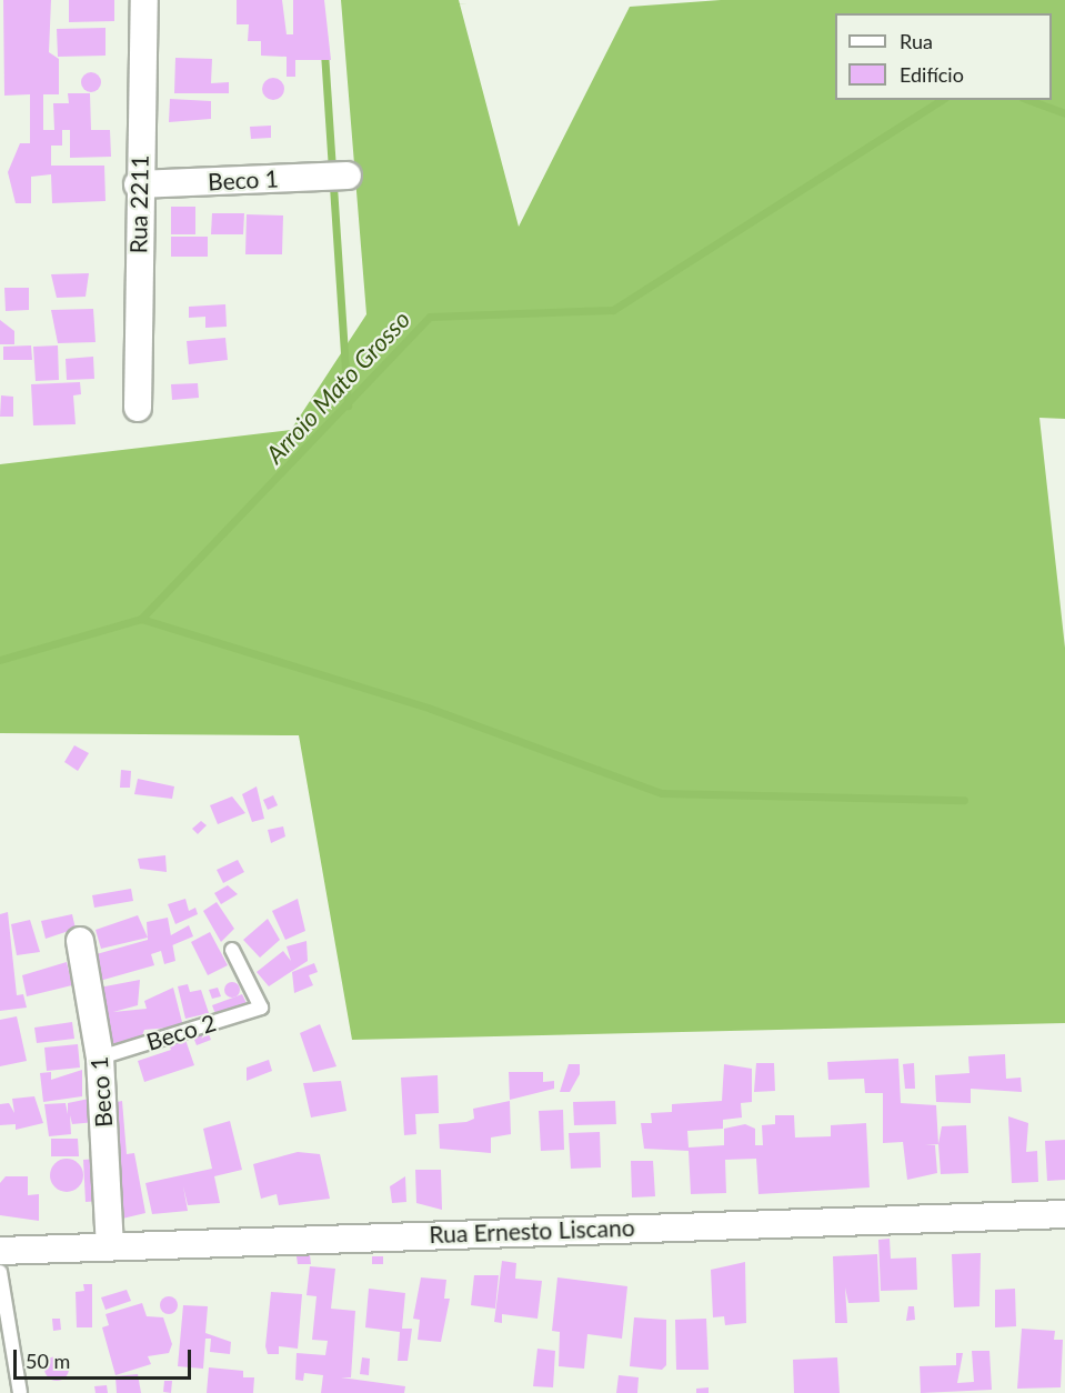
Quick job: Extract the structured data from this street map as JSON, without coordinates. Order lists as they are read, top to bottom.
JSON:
{
  "streets": {
    "street": ["Beco 1", "Rua 2211", "Rua Ernesto Liscano"],
    "lane": ["Beco 2"]
  },
  "crossings": [
    ["Beco 1", "Rua 2211"],
    ["Beco 1", "Beco 2"],
    ["Beco 1", "Rua Ernesto Liscano"]
  ],
  "water": ["Arroio Mato Grosso"],
  "legend": ["Rua", "Edifício"],
  "scale_bar": "50 m"
}
